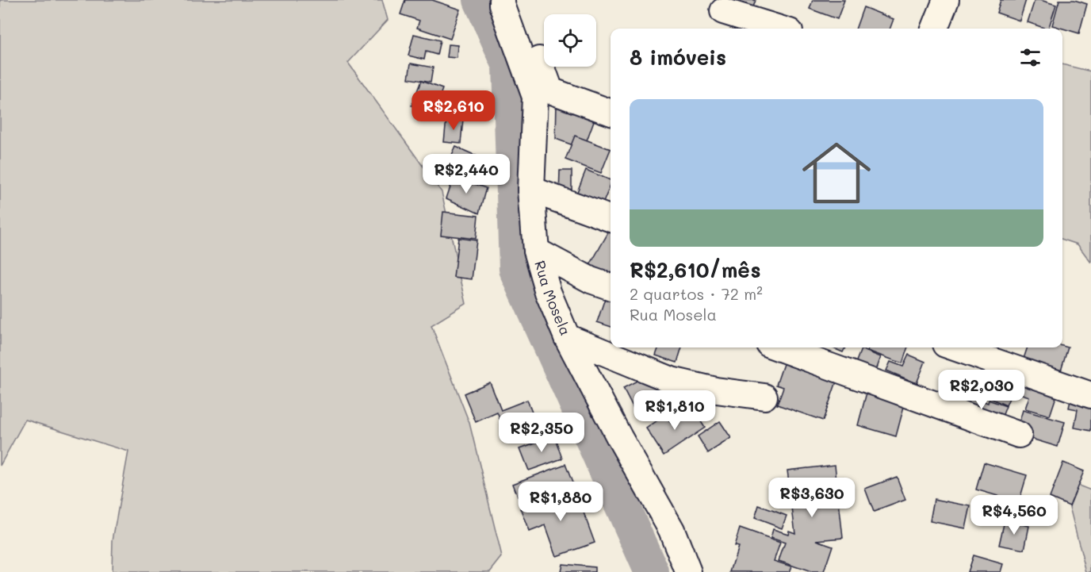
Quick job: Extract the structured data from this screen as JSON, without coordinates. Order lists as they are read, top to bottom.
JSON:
{
  "streets": {
    "street": ["Rua Mosela"]
  },
  "page": {
    "heading": "8 imóveis",
    "list": [
      {
        "name": "R$2,610/mês",
        "note": "2 quartos · 72 m² · Rua Mosela"
      }
    ],
    "price": [
      "R$2,610",
      "R$2,440",
      "R$2,030",
      "R$1,810",
      "R$2,350",
      "R$3,630",
      "R$1,880",
      "R$4,560"
    ]
  }
}
